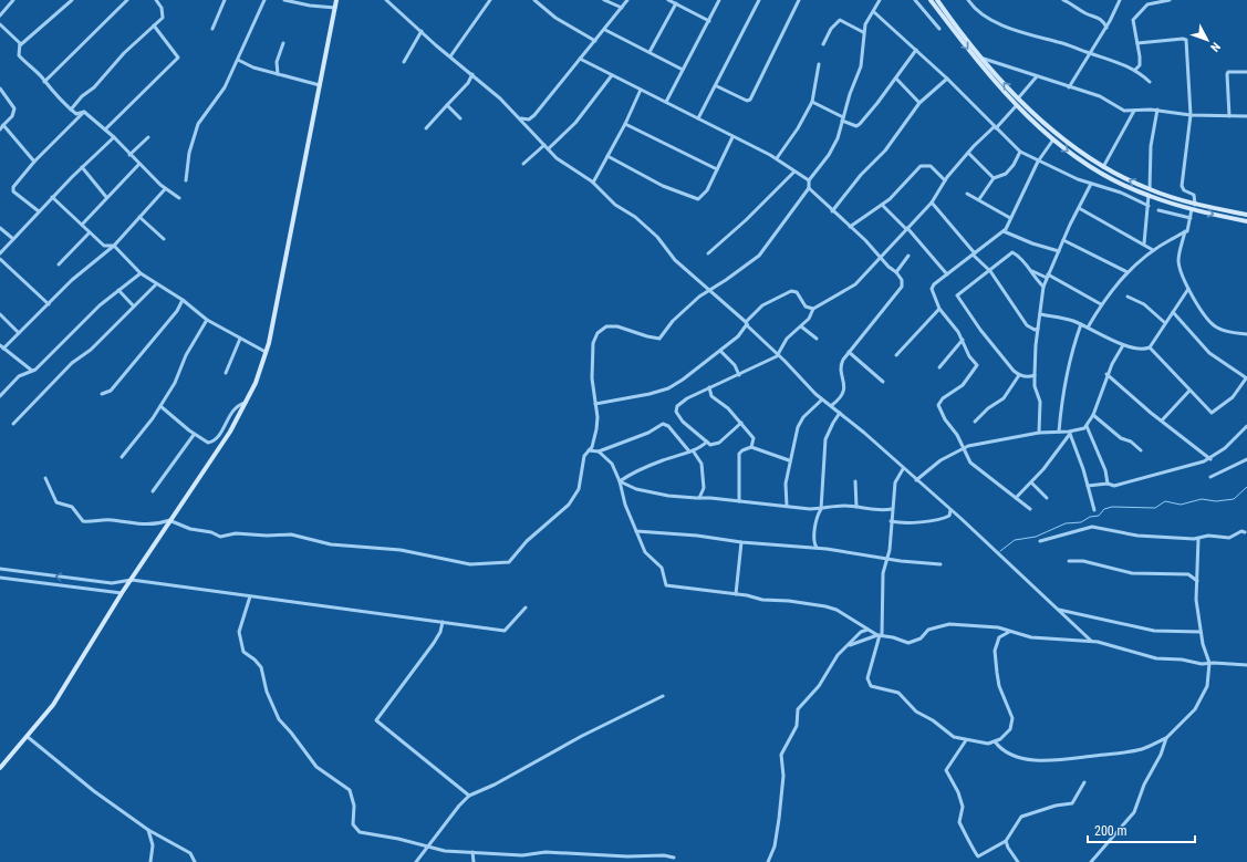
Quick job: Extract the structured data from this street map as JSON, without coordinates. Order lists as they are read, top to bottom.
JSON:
{
  "scale_bar": "200 m",
  "north": "bottom right"
}
